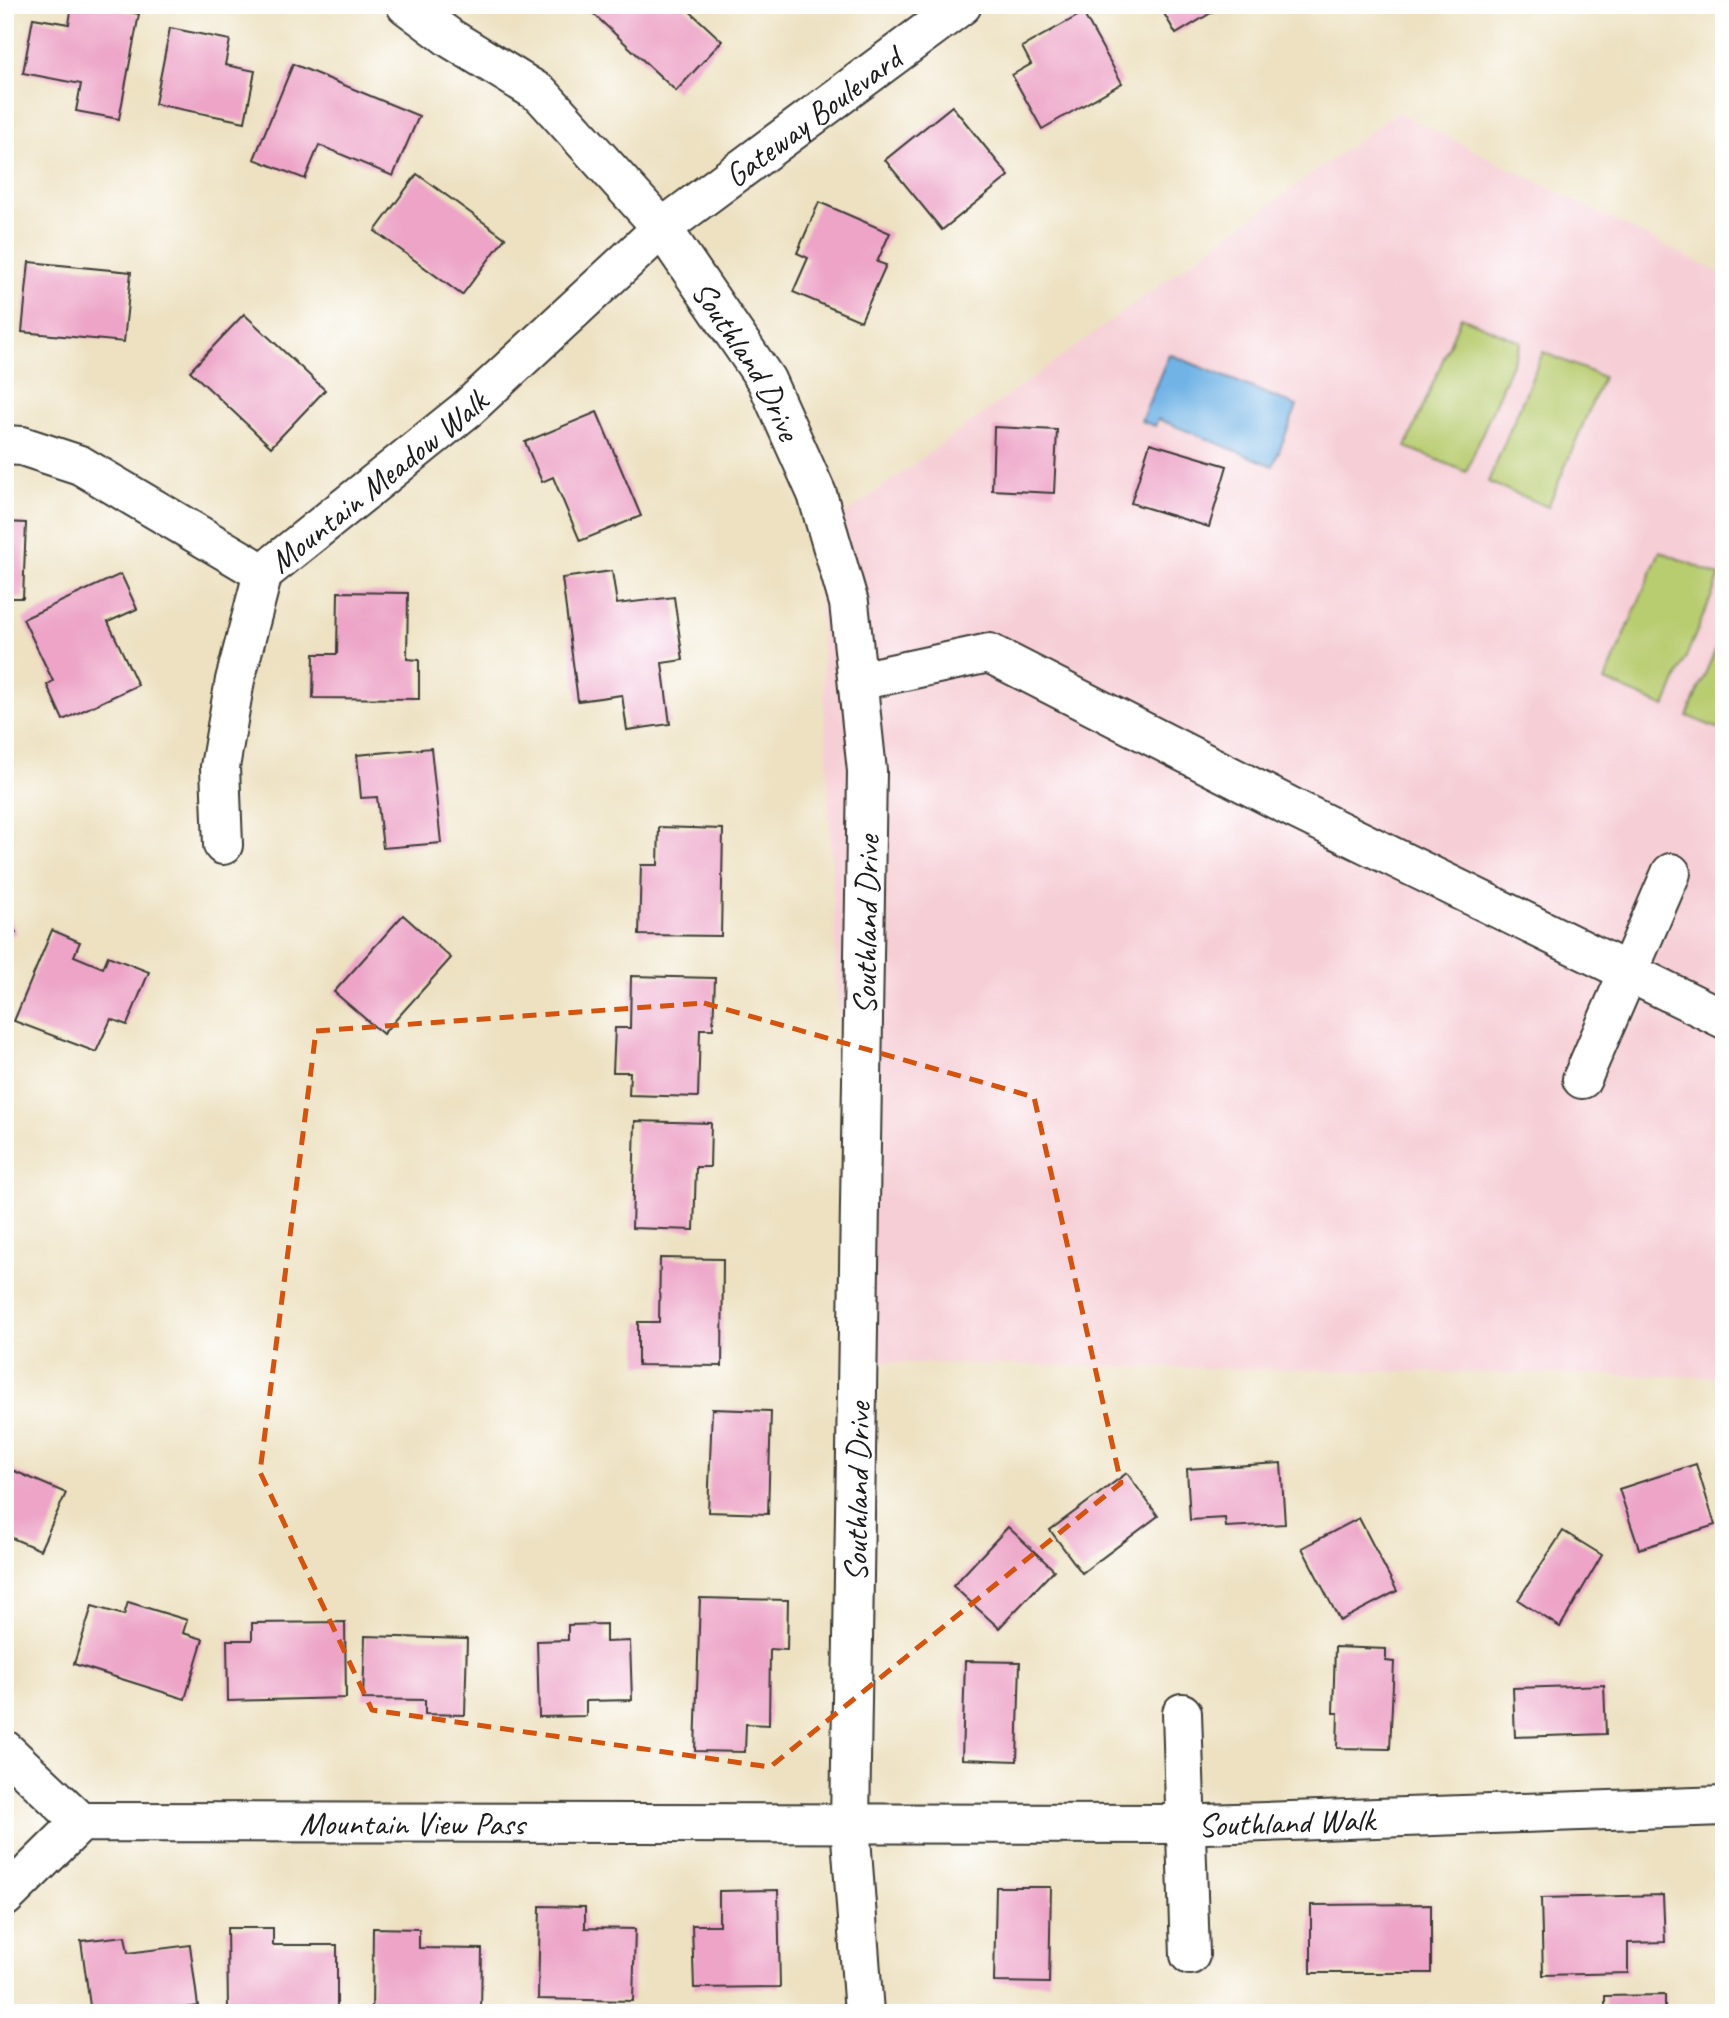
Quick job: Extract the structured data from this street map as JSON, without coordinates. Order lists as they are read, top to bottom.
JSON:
{
  "streets": {
    "street": [
      "Gateway Boulevard",
      "Southland Drive",
      "Mountain Meadow Walk",
      "Southland Walk",
      "Mountain View Pass"
    ]
  },
  "crossings": [
    ["Gateway Boulevard", "Southland Drive"],
    ["Gateway Boulevard", "Mountain Meadow Walk"],
    ["Southland Drive", "Mountain Meadow Walk"],
    ["Southland Drive", "Southland Walk"],
    ["Southland Drive", "Mountain View Pass"],
    ["Southland Walk", "Mountain View Pass"]
  ]
}
